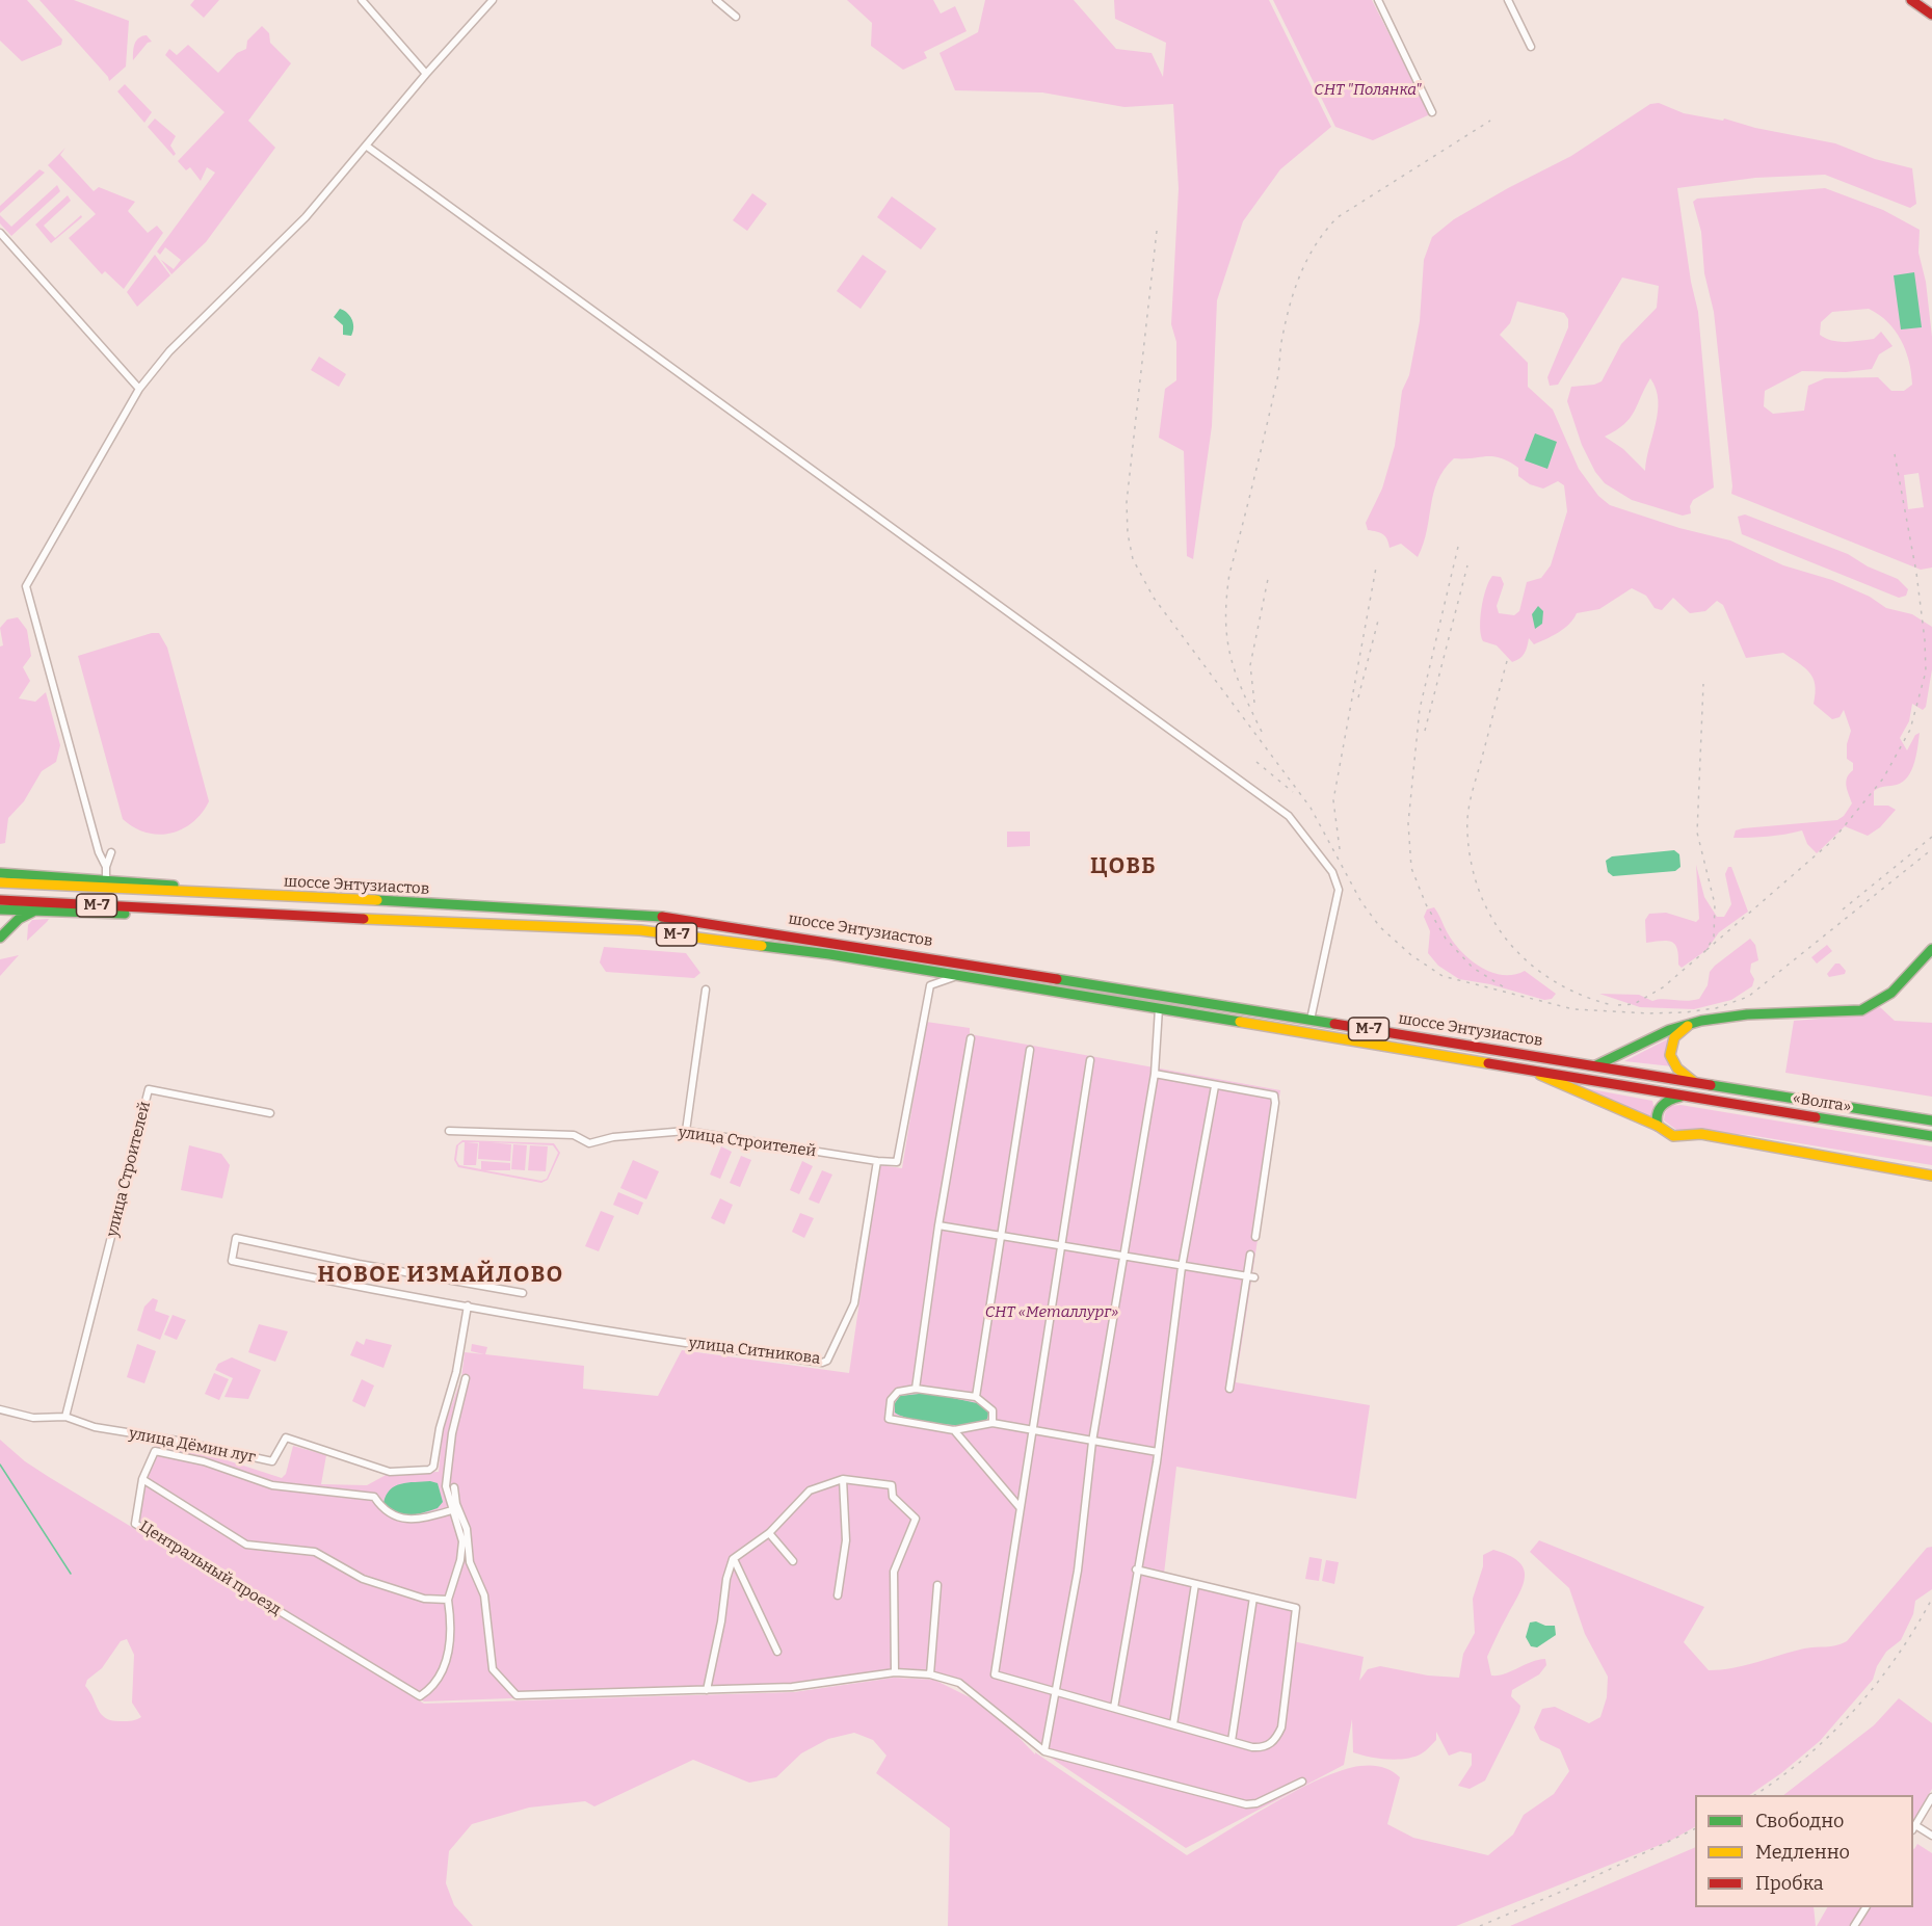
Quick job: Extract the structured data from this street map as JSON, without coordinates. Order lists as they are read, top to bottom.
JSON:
{
  "streets": {
    "main road": ["шоссе Энтузиастов", "М-7", "«Волга»"],
    "street": [
      "улица Строителей",
      "улица Ситникова",
      "улица Дёмин луг",
      "Центральный проезд"
    ]
  },
  "crossings": [
    ["шоссе Энтузиастов", "«Волга»"],
    ["шоссе Энтузиастов", "улица Строителей"],
    ["улица Строителей", "улица Ситникова"],
    ["улица Строителей", "улица Дёмин луг"],
    ["улица Ситникова", "улица Дёмин луг"]
  ],
  "districts": ["ЦОВБ", "НОВОЕ ИЗМАЙЛОВО"],
  "parks": ["СНТ \"Полянка\"", "СНТ «Металлург»"],
  "legend": ["Свободно", "Медленно", "Пробка"]
}
